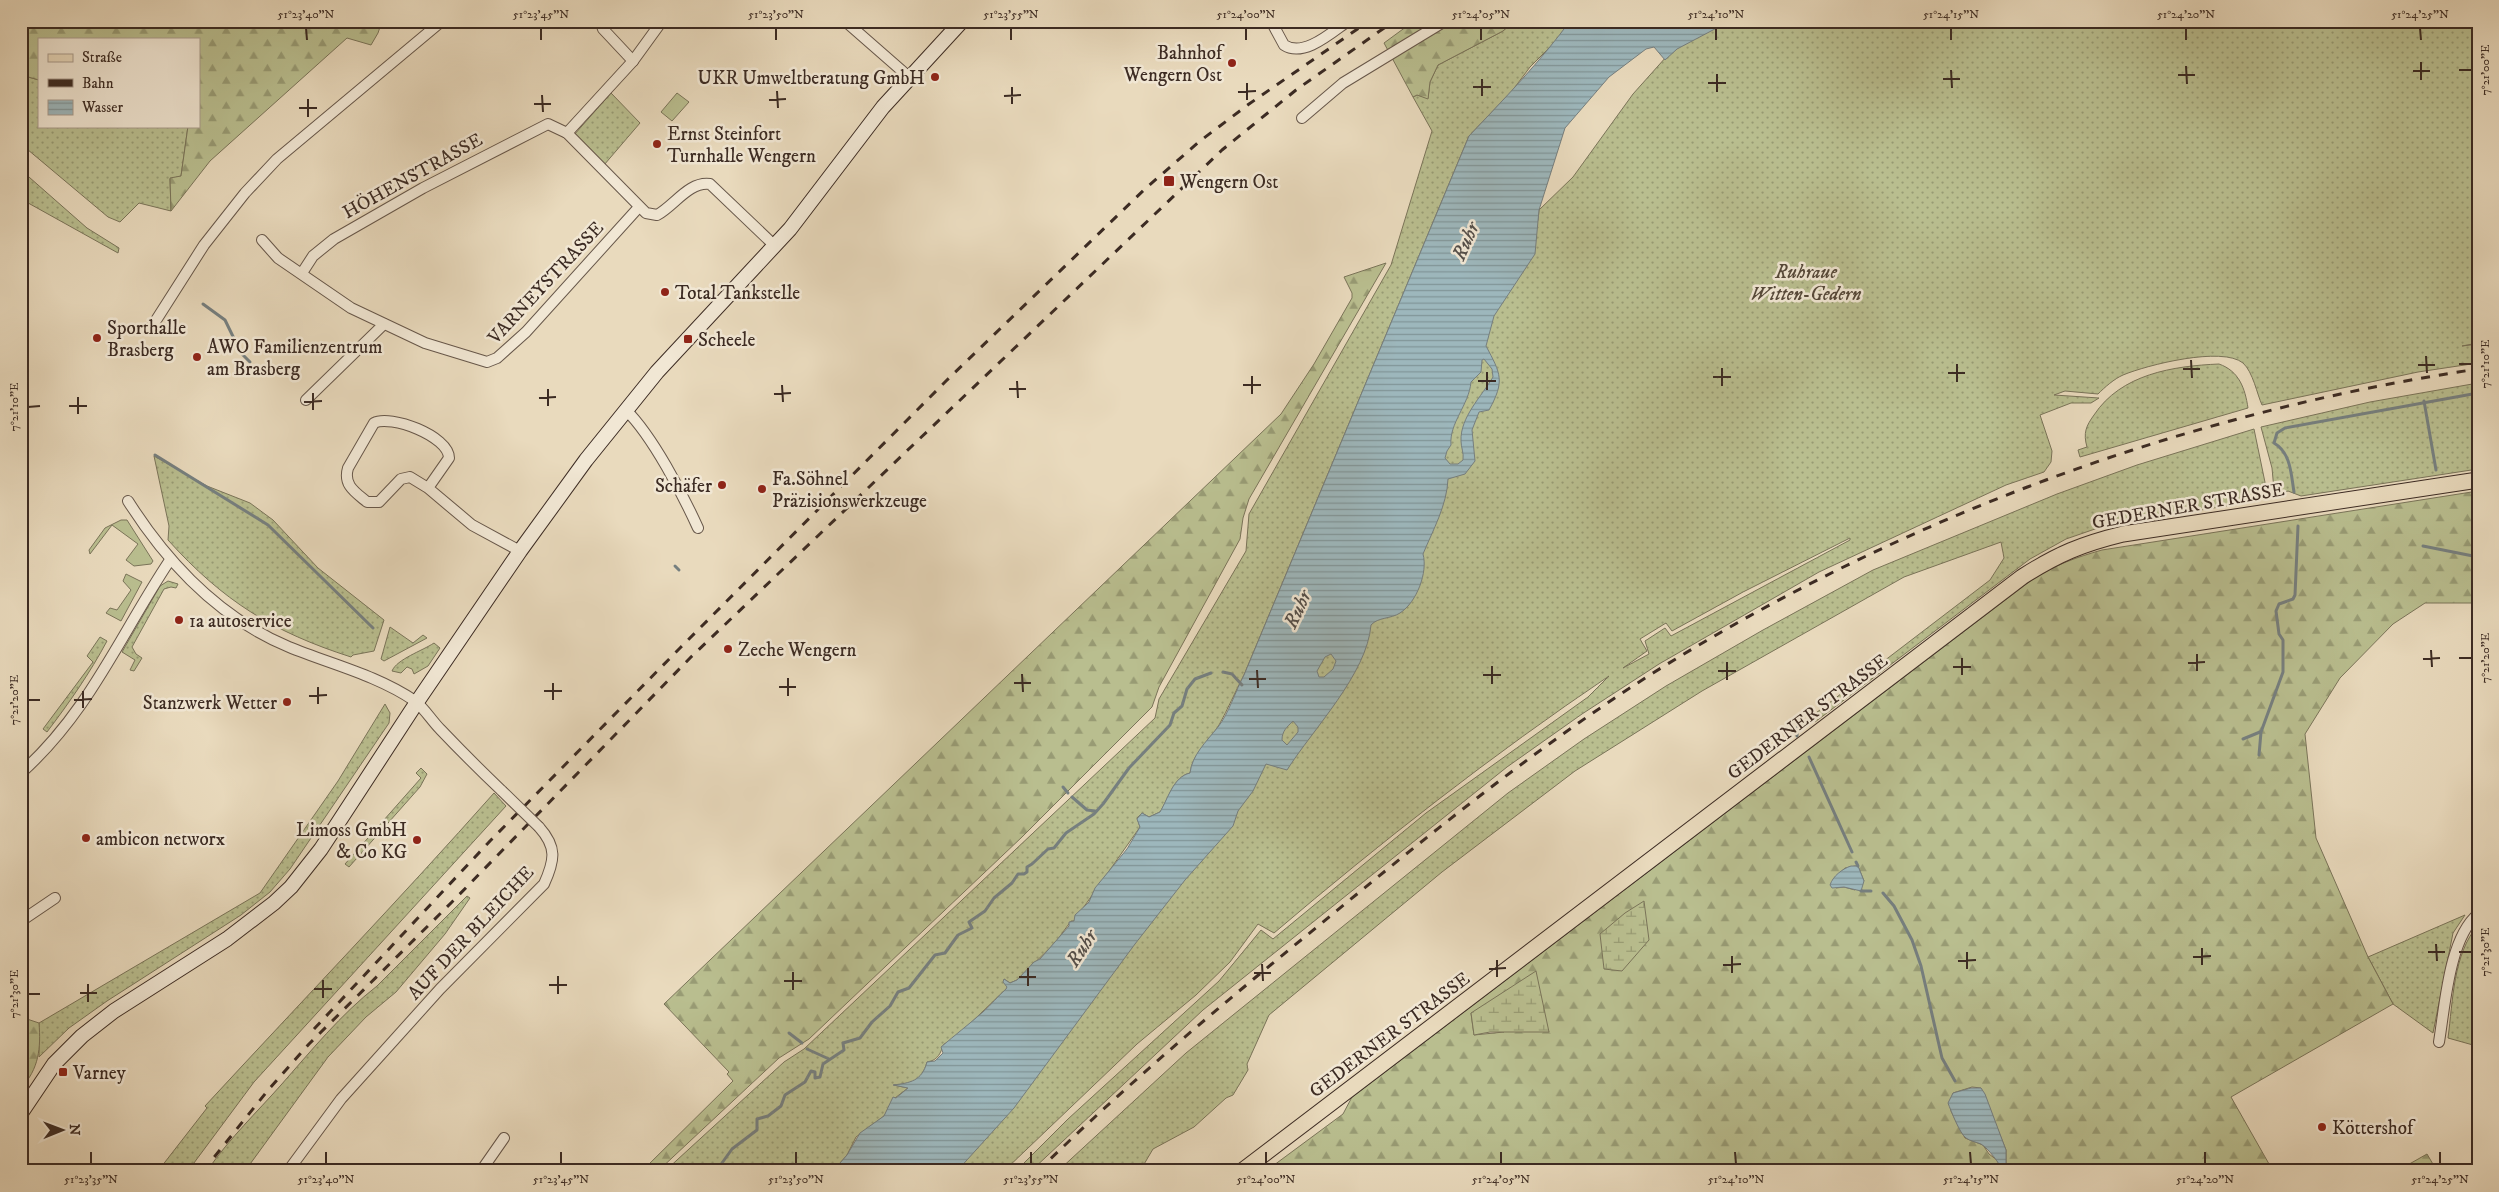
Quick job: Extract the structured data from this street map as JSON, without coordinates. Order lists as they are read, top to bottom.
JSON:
{
  "streets": {
    "main road": ["GEDERNER STRASSE"],
    "street": ["HÖHENSTRASSE", "VARNEYSTRASSE", "AUF DER BLEICHE"]
  },
  "crossings": [
    ["HÖHENSTRASSE", "VARNEYSTRASSE"]
  ],
  "water": ["Ruhr"],
  "parks": ["Ruhraue Witten-Gedern"],
  "places": {
    "other": [
      "Bahnhof Wengern Ost",
      "UKR Umweltberatung GmbH",
      "Ernst Steinfort Turnhalle Wengern",
      "Total Tankstelle",
      "Sporthalle Brasberg",
      "AWO Familienzentrum am Brasberg",
      "Schäfer",
      "Fa.Söhnel Präzisionswerkzeuge",
      "1a autoservice",
      "Zeche Wengern",
      "Stanzwerk Wetter",
      "ambicon networx",
      "Limoss GmbH & Co KG",
      "Köttershof"
    ],
    "transit": ["Wengern Ost", "Scheele", "Varney"]
  },
  "legend": ["Straße", "Bahn", "Wasser"],
  "north": "right",
  "coordinates": [
    "51°23'40\"N",
    "51°23'45\"N",
    "51°23'50\"N",
    "51°23'55\"N",
    "51°24'00\"N",
    "51°24'05\"N",
    "51°24'10\"N",
    "51°24'15\"N",
    "51°24'20\"N",
    "51°24'25\"N",
    "7°21'00\"E",
    "7°21'10\"E",
    "7°21'20\"E",
    "7°21'30\"E",
    "51°23'35\"N"
  ]
}
